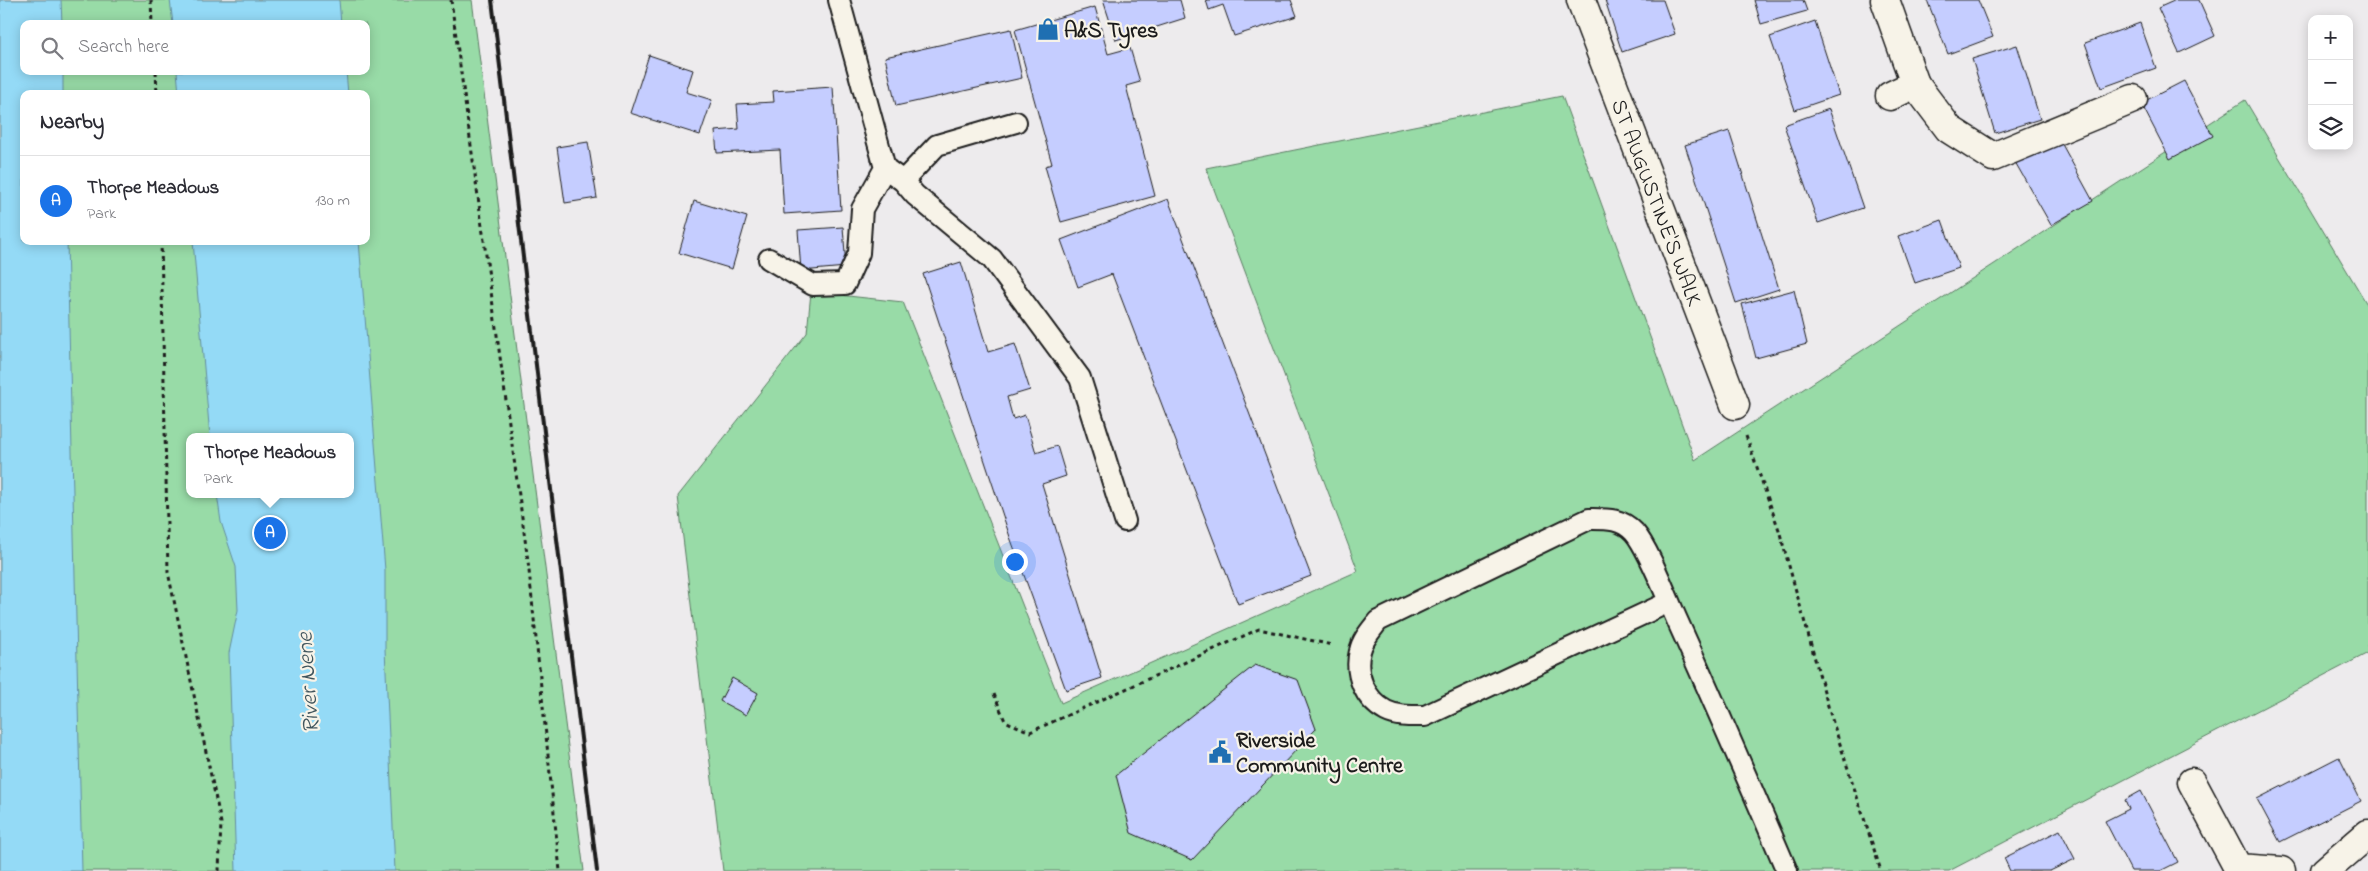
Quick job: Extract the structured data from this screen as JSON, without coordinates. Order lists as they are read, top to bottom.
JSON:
{
  "streets": {
    "street": ["ST AUGUSTINE'S WALK"]
  },
  "water": ["River Nene"],
  "places": {
    "shop": ["A&S Tyres"],
    "public building": ["Riverside Community Centre"]
  },
  "page": {
    "map_buttons": ["+", "−"],
    "search": "Search here",
    "heading": "Nearby",
    "list": [
      {
        "mark": "A",
        "name": "Thorpe Meadows",
        "note": "Park",
        "value": "130 m"
      }
    ],
    "popup": ["Thorpe Meadows", "Park"],
    "pins": "A"
  }
}
